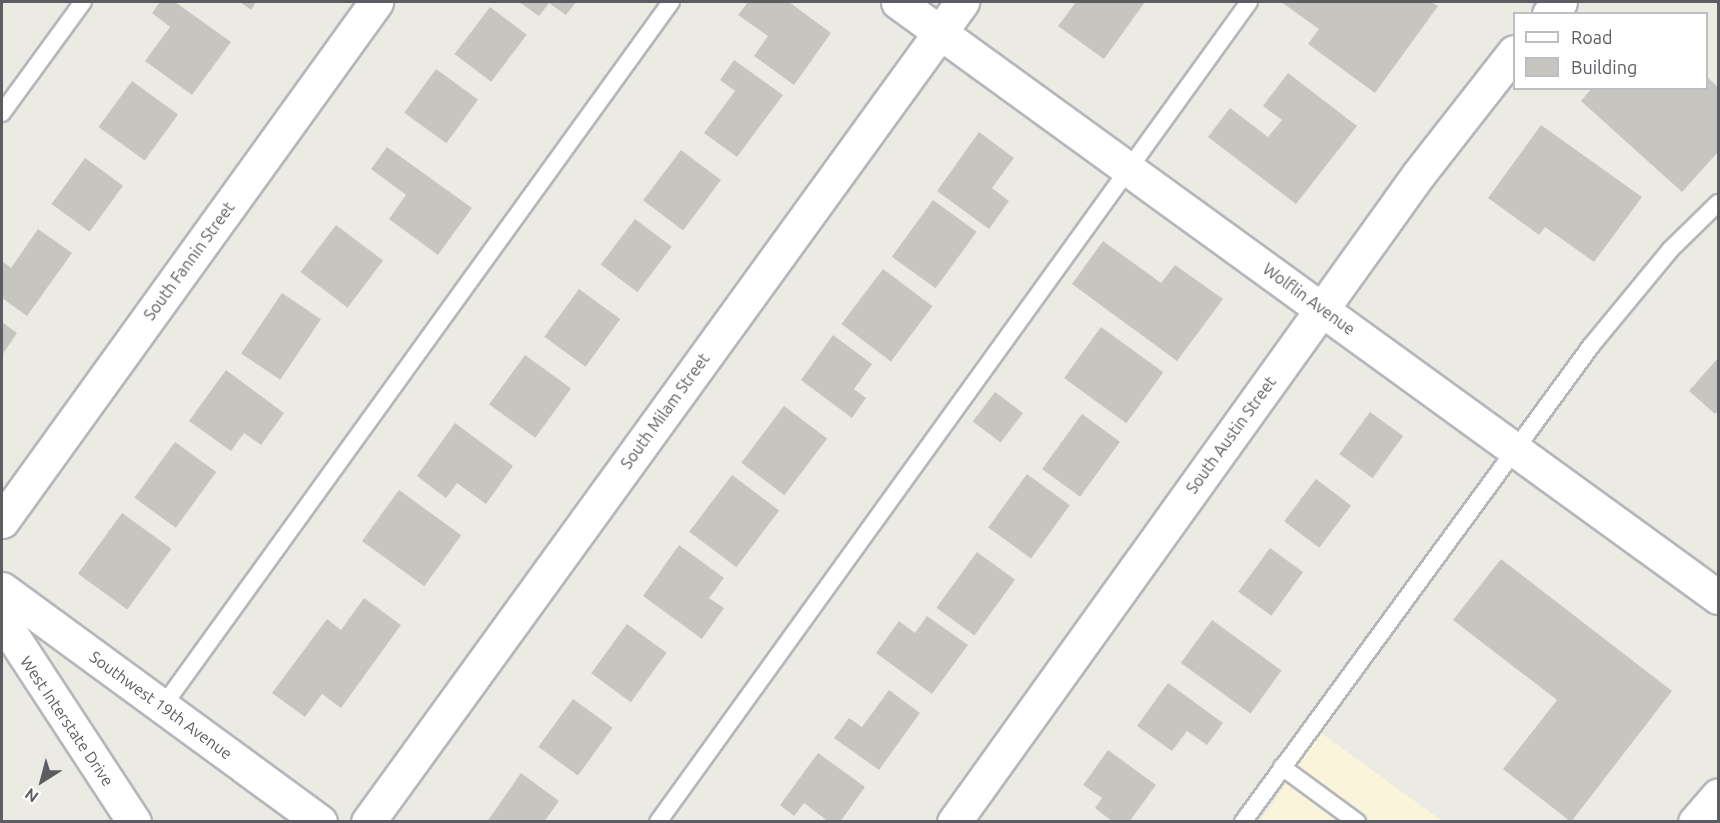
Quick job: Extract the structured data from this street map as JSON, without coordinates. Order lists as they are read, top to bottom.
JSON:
{
  "streets": {
    "street": [
      "South Fannin Street",
      "Wolflin Avenue",
      "South Milam Street",
      "South Austin Street",
      "Southwest 19th Avenue",
      "West Interstate Drive"
    ]
  },
  "crossings": [
    ["Wolflin Avenue", "South Milam Street"],
    ["Wolflin Avenue", "South Austin Street"]
  ],
  "legend": ["Road", "Building"],
  "north": "bottom left"
}
